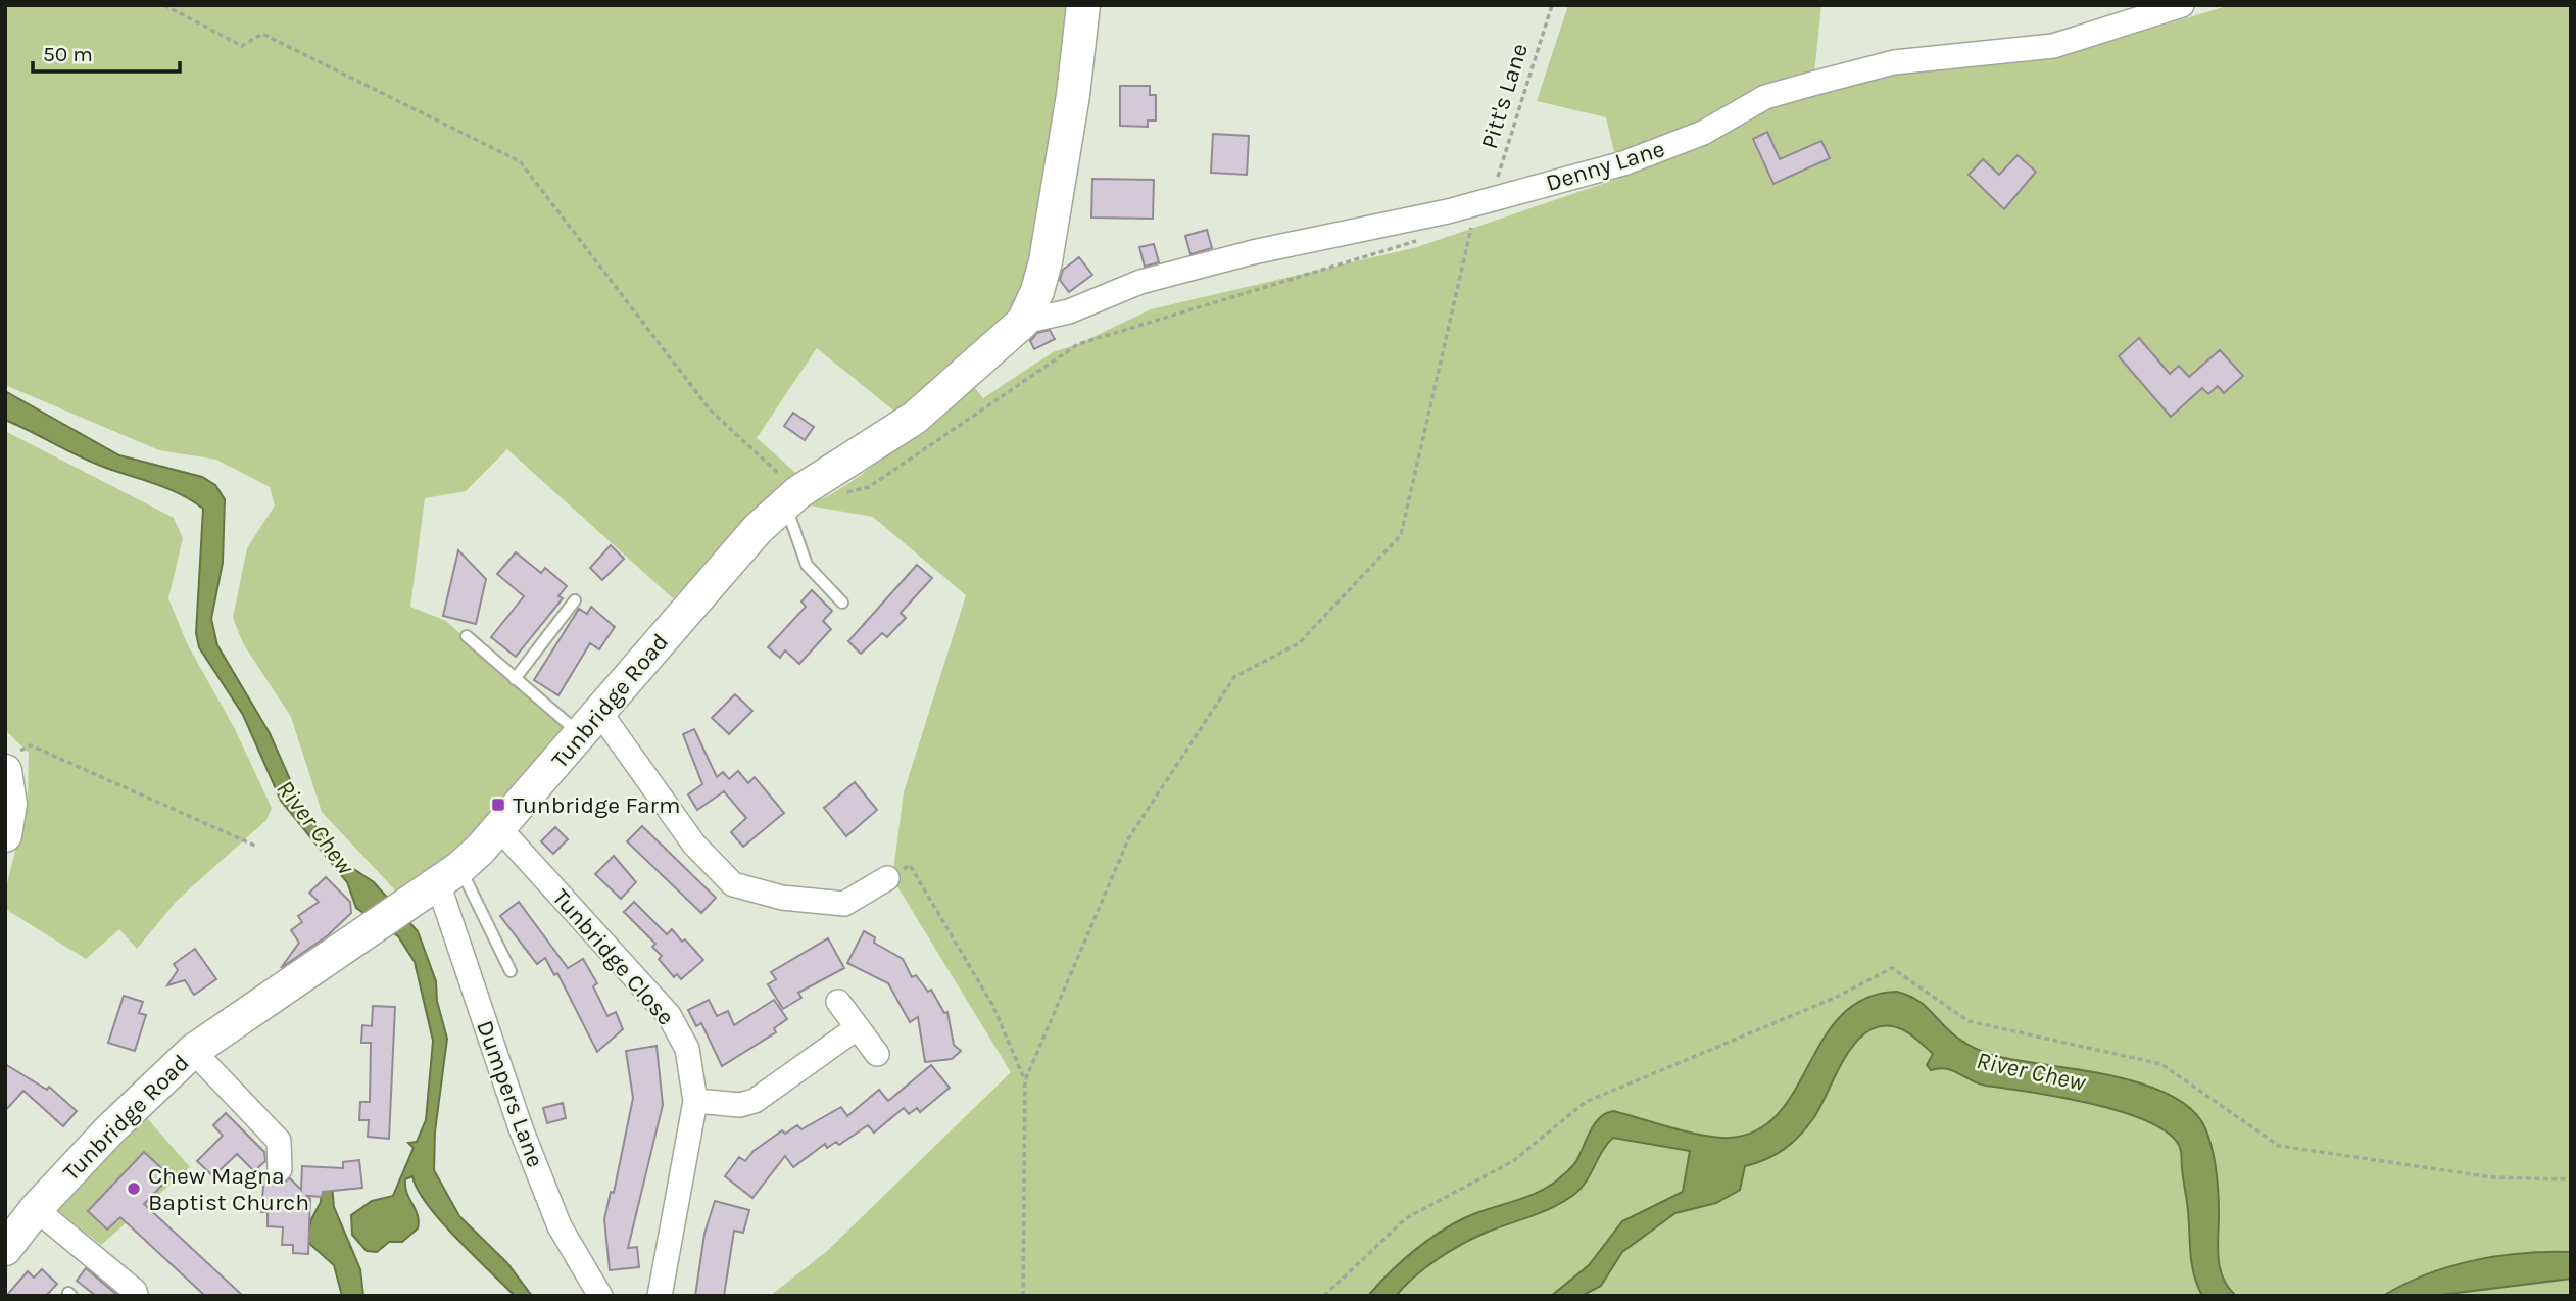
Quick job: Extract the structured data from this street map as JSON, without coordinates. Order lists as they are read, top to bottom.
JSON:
{
  "streets": {
    "street": [
      "Denny Lane",
      "Tunbridge Road",
      "Tunbridge Close",
      "Dumpers Lane"
    ],
    "path": ["Pitt's Lane"]
  },
  "crossings": [
    ["Pitt's Lane", "Denny Lane"],
    ["Denny Lane", "Tunbridge Road"],
    ["Tunbridge Road", "Tunbridge Close"],
    ["Tunbridge Road", "Dumpers Lane"]
  ],
  "water": ["River Chew"],
  "places": {
    "transit": ["Tunbridge Farm"],
    "other": ["Chew Magna Baptist Church"]
  },
  "scale_bar": "50 m"
}
